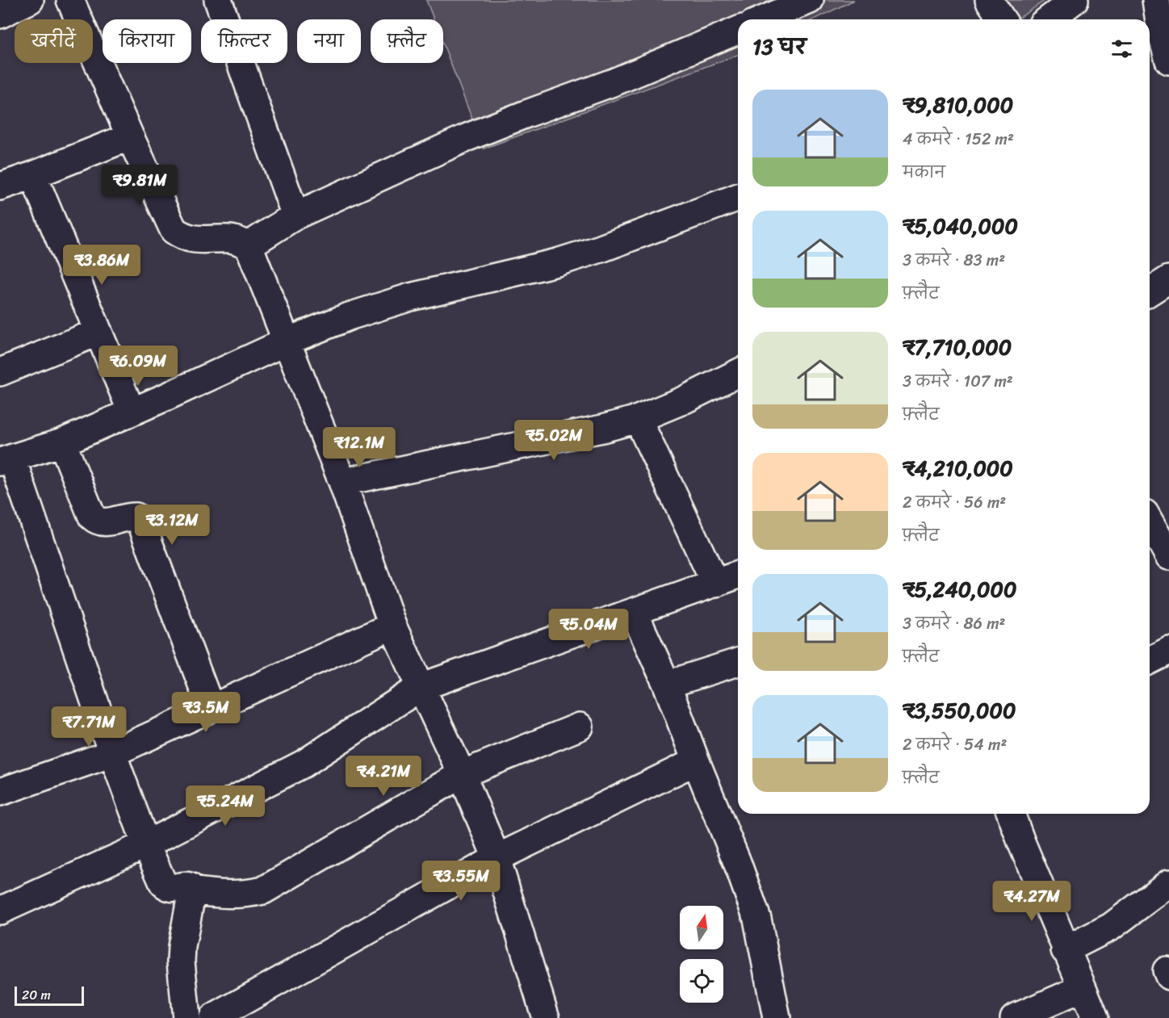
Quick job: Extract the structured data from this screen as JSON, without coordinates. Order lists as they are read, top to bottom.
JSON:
{
  "scale_bar": "20 m",
  "north": "top",
  "page": {
    "chip": [
      "खरीदें",
      "किराया",
      "फ़िल्टर",
      "नया",
      "फ़्लैट"
    ],
    "heading": "13 घर",
    "list": [
      {
        "name": "₹9,810,000",
        "note": "4 कमरे · 152 m² · मकान"
      },
      {
        "name": "₹5,040,000",
        "note": "3 कमरे · 83 m² · फ़्लैट"
      },
      {
        "name": "₹7,710,000",
        "note": "3 कमरे · 107 m² · फ़्लैट"
      },
      {
        "name": "₹4,210,000",
        "note": "2 कमरे · 56 m² · फ़्लैट"
      },
      {
        "name": "₹5,240,000",
        "note": "3 कमरे · 86 m² · फ़्लैट"
      },
      {
        "name": "₹3,550,000",
        "note": "2 कमरे · 54 m² · फ़्लैट"
      }
    ],
    "price": [
      "₹9.81M",
      "₹3.86M",
      "₹6.09M",
      "₹5.02M",
      "₹12.1M",
      "₹3.12M",
      "₹5.04M",
      "₹3.5M",
      "₹7.71M",
      "₹4.21M",
      "₹5.24M",
      "₹3.55M",
      "₹4.27M"
    ],
    "scale": "20 m"
  }
}
